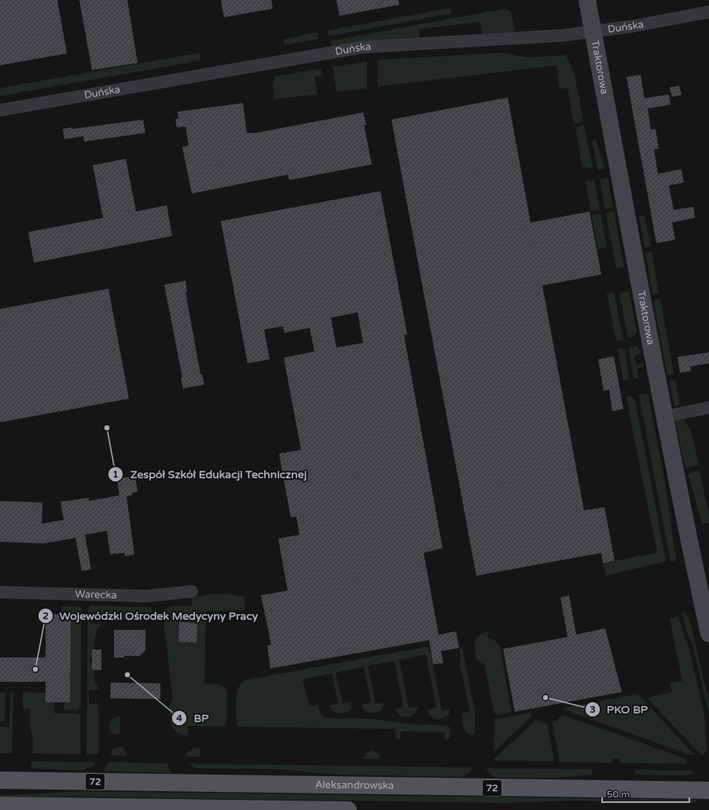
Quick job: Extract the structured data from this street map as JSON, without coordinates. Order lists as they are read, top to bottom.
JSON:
{
  "streets": {
    "main road": ["72", "Aleksandrowska"],
    "street": ["Duńska", "Traktorowa", "Warecka"]
  },
  "crossings": [
    ["Duńska", "Traktorowa"]
  ],
  "places": [
    "Zespół Szkół Edukacji Technicznej",
    "Wojewódzki Ośrodek Medycyny Pracy",
    "BP",
    "PKO BP"
  ],
  "scale_bar": "50 m"
}
